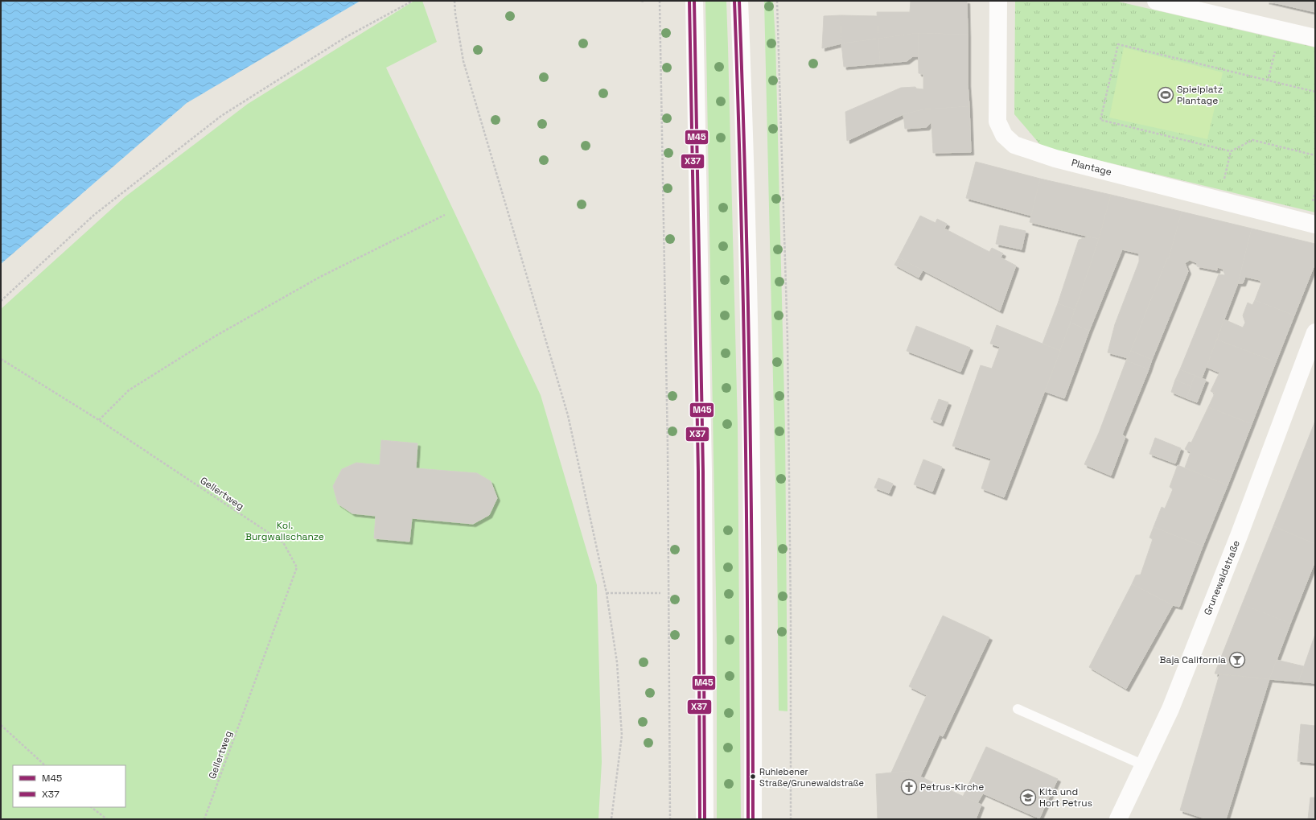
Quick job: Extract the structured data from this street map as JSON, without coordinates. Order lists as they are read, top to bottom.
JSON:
{
  "streets": {
    "main road": ["Plantage", "Grunewaldstraße"],
    "path": ["Gellertweg"]
  },
  "parks": ["Kol. Burgwallschanze"],
  "places": {
    "sports": ["Spielplatz Plantage"],
    "bar": ["Baja California"],
    "other": ["Ruhlebener Straße/Grunewaldstraße"],
    "church": ["Petrus-Kirche"],
    "school or university": ["Kita und Hort Petrus"]
  },
  "lines": ["transit line M45", "transit line X37"],
  "legend": ["M45", "X37"]
}
